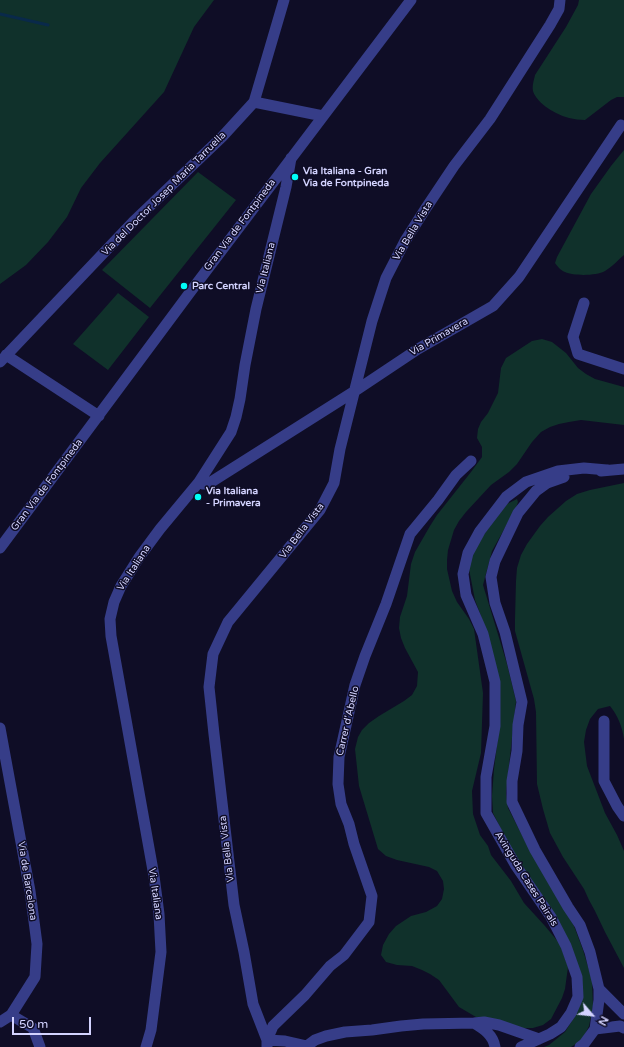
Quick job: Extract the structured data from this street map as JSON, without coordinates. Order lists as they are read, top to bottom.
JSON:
{
  "streets": {
    "street": [
      "Via del Doctor Josep Maria Tarruella",
      "Gran Via de Fontpineda",
      "Via Bella Vista",
      "Via Italiana",
      "Via Primavera",
      "Carrer d'Abello",
      "Avinguda Cases Pairals",
      "Via de Barcelona"
    ]
  },
  "crossings": [
    ["Gran Via de Fontpineda", "Via Italiana"],
    ["Via Bella Vista", "Via Primavera"],
    ["Via Bella Vista", "Carrer d'Abello"],
    ["Via Italiana", "Via Primavera"]
  ],
  "places": ["Via Italiana - Gran Via de Fontpineda", "Parc Central", "Via Italiana - Primavera"],
  "scale_bar": "50 m",
  "north": "bottom right"
}
